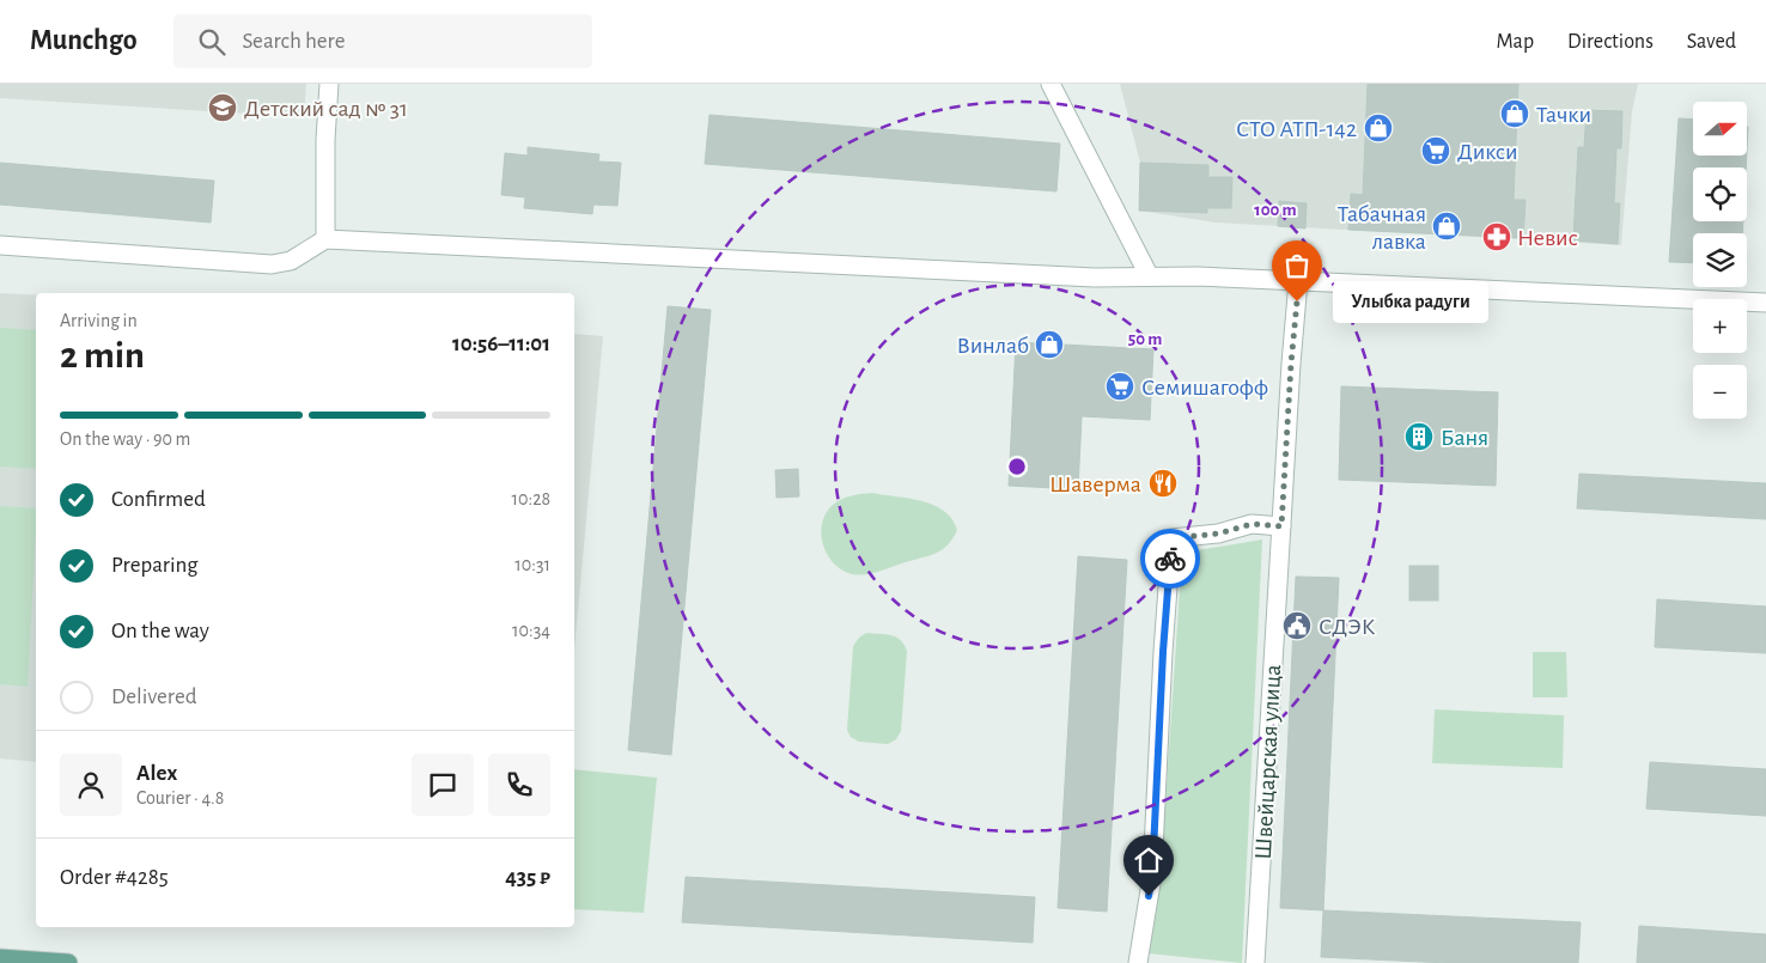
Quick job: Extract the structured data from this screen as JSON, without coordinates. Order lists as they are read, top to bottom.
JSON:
{
  "streets": {
    "street": ["Швейцарская улица"]
  },
  "places": {
    "school or university": ["Детский сад № 31"],
    "shop": [
      "Тачки",
      "СТО АТП-142",
      "Табачная лавка",
      "Винлаб"
    ],
    "supermarket": ["Дикси", "Семишагофф"],
    "pharmacy": ["Невис"],
    "other": ["Улыбка радуги"],
    "building": ["Баня"],
    "restaurant": ["Шаверма"],
    "public building": ["СДЭК"]
  },
  "north": "right",
  "page": {
    "header": "Munchgo",
    "search": "Search here",
    "nav": ["Map", "Directions", "Saved"],
    "map_buttons": ["+", "−"],
    "bubble": "Улыбка радуги",
    "heading": ["2 min", "Arriving in", "10:56–11:01"],
    "panel": [
      "Alex",
      "Courier · 4.8",
      "Order #4285",
      "435 ₽"
    ],
    "bar": "On the way · 90 m",
    "list": [
      ["Confirmed", "10:28"],
      ["Preparing", "10:31"],
      ["On the way", "10:34"],
      "Delivered"
    ]
  },
  "rings": ["100 m", "50 m"]
}
